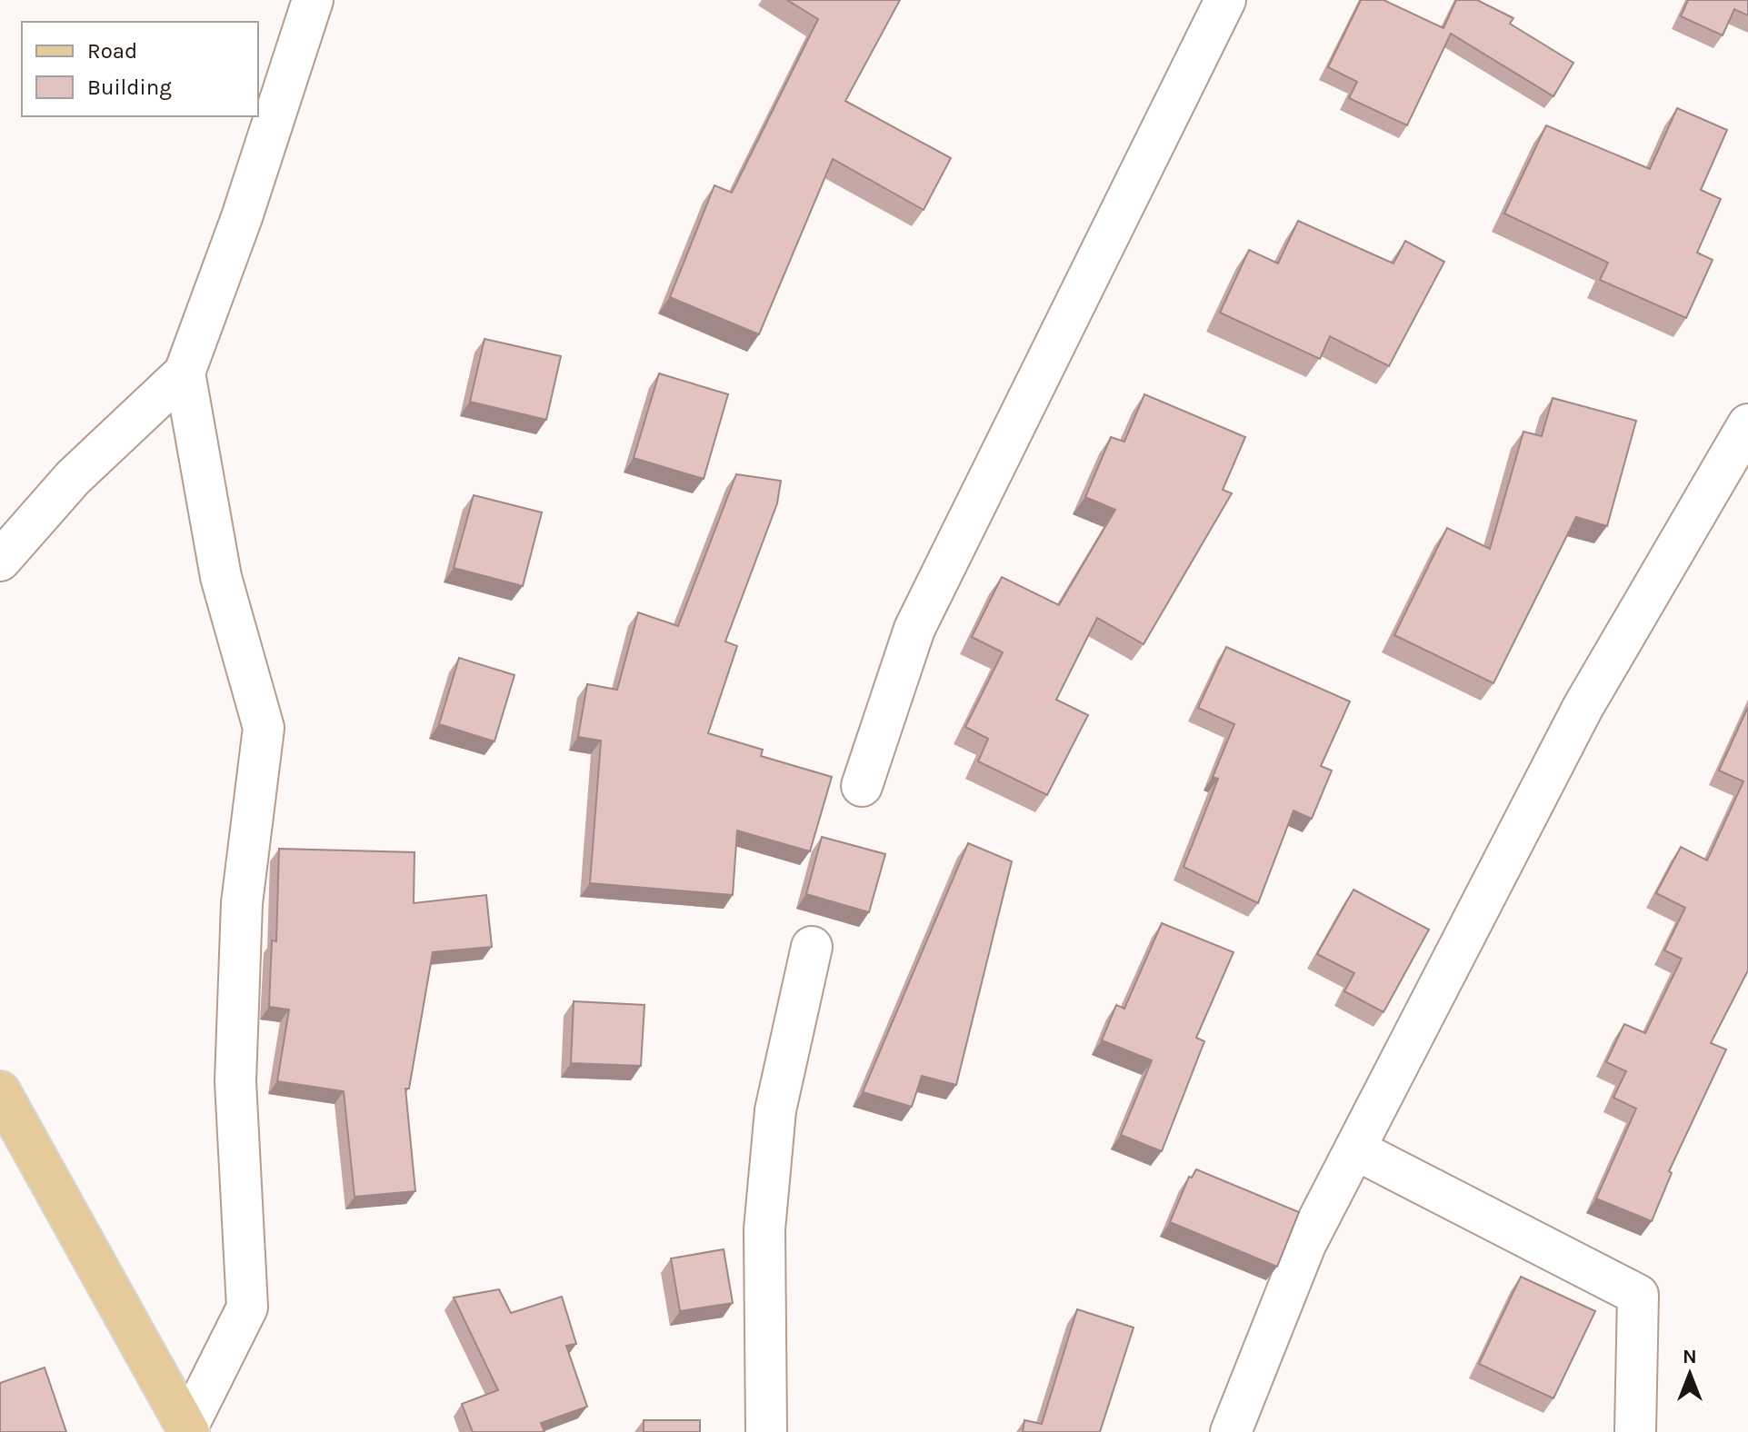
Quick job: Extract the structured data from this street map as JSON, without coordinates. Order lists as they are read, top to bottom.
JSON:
{
  "legend": ["Road", "Building"],
  "north": "top"
}
